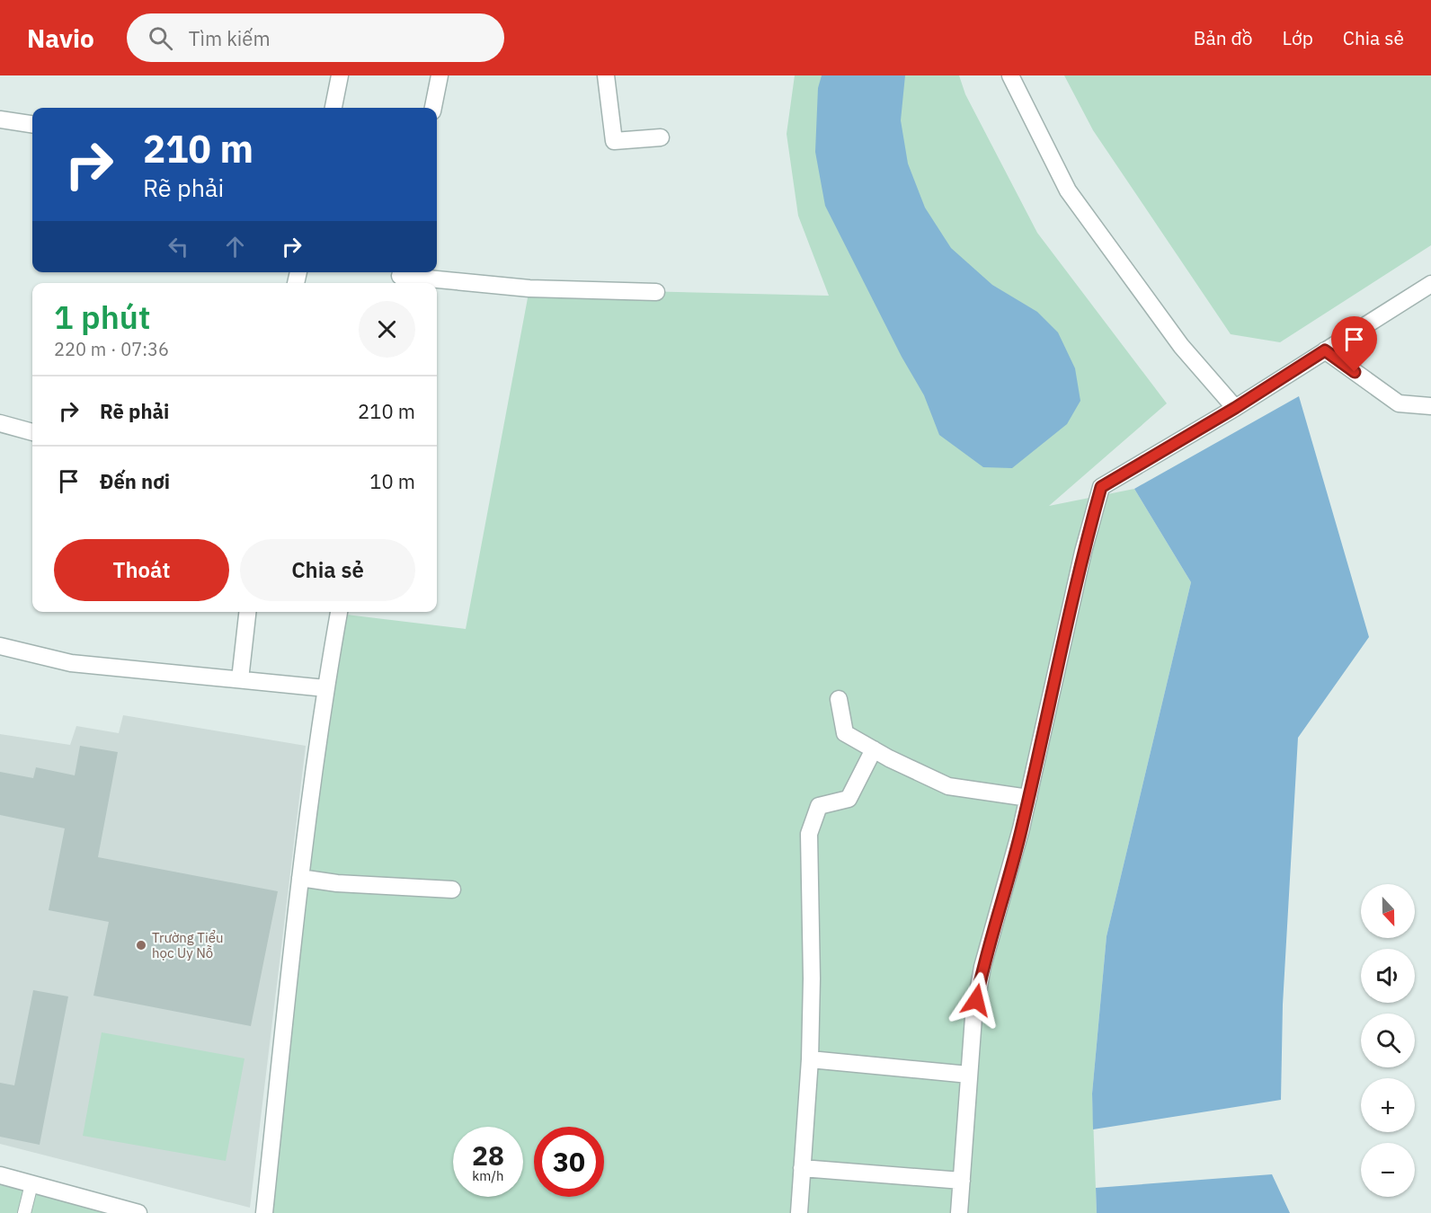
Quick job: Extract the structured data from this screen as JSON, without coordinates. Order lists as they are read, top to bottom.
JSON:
{
  "places": ["Trường Tiểu học Uy Nỗ"],
  "north": "bottom",
  "page": {
    "header": "Navio",
    "search": "Tìm kiếm",
    "nav": ["Bản đồ", "Lớp", "Chia sẻ"],
    "turn": ["210 m", "Rẽ phải"],
    "heading": ["1 phút", "220 m · 07:36"],
    "list": [
      {
        "name": "Rẽ phải",
        "value": "210 m"
      },
      {
        "name": "Đến nơi",
        "value": "10 m"
      }
    ],
    "buttons": ["Thoát", "Chia sẻ"],
    "map_buttons": ["+", "−"],
    "speed": "28 km/h",
    "limit": "30"
  }
}
